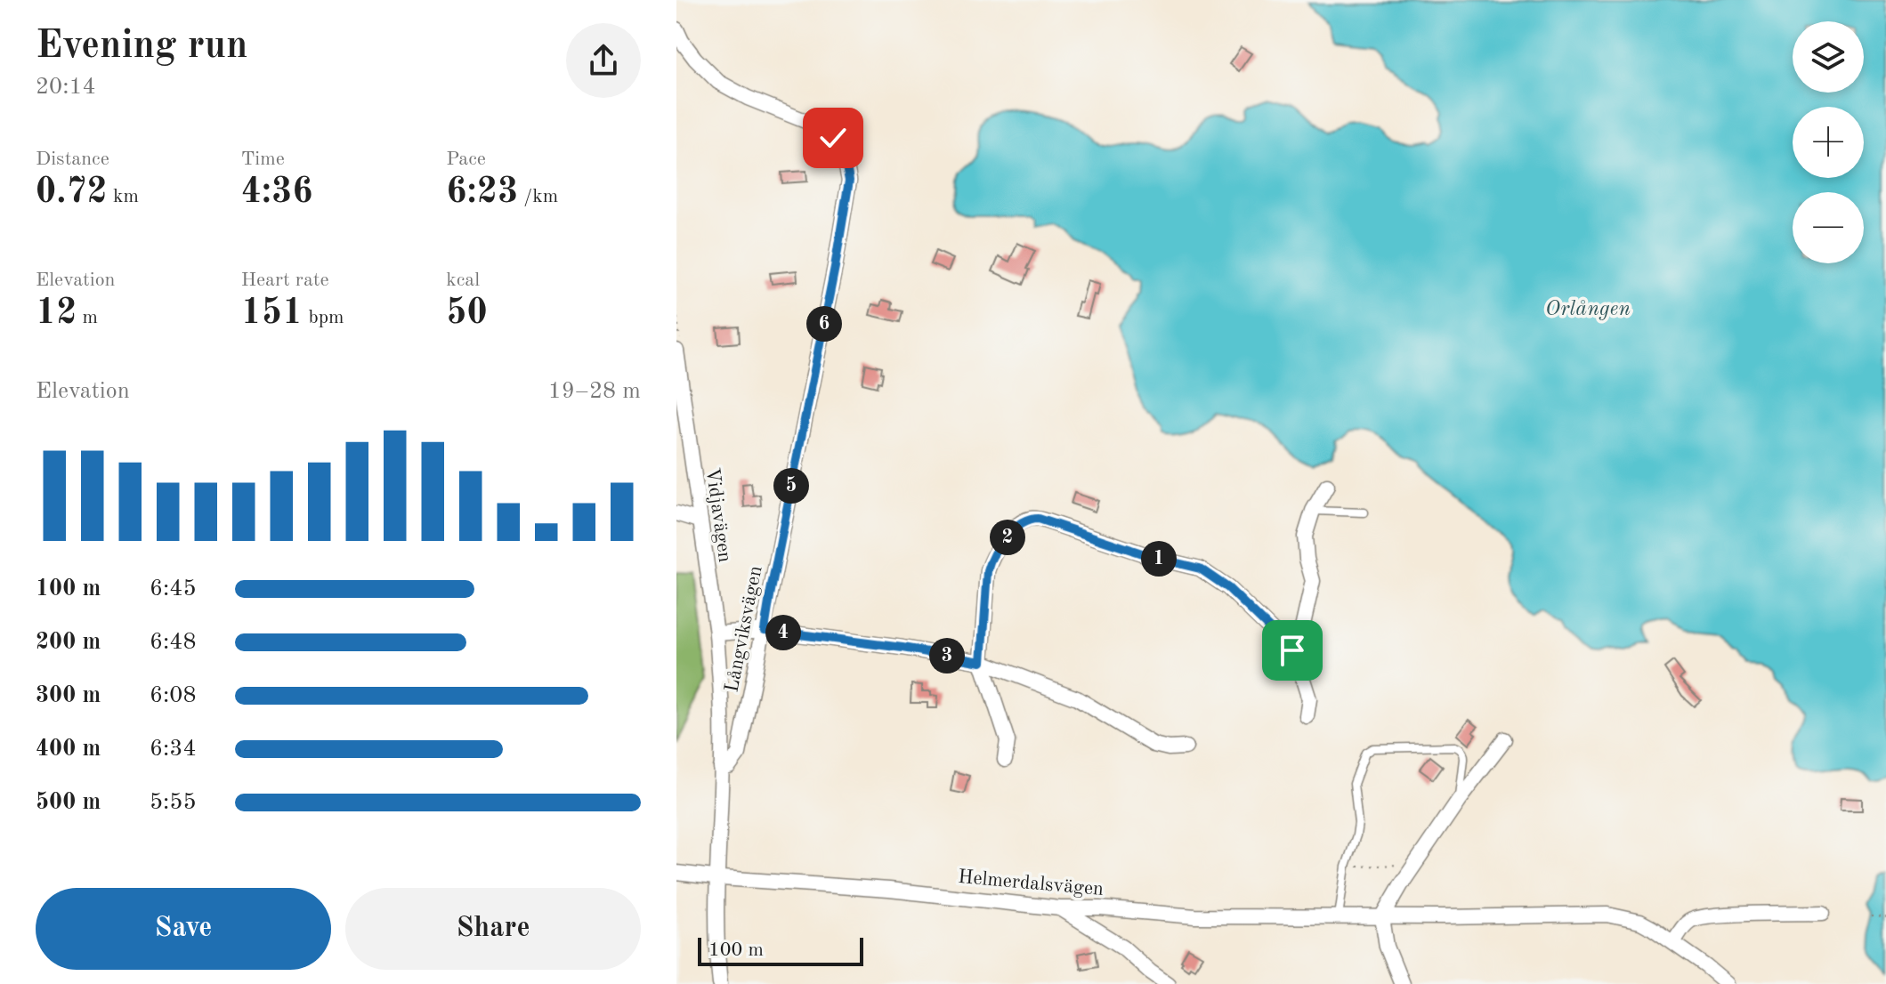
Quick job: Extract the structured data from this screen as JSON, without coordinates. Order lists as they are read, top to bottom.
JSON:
{
  "streets": {
    "street": ["Vidjavägen", "Långviksvägen", "Helmerdalsvägen"]
  },
  "crossings": [
    ["Vidjavägen", "Långviksvägen"],
    ["Vidjavägen", "Helmerdalsvägen"]
  ],
  "water": ["Orlången"],
  "scale_bar": "100 m",
  "page": {
    "heading": ["Evening run", "20:14"],
    "map_buttons": ["+", "−"],
    "stats": [
      ["Distance", "0.72 km"],
      ["Time", "4:36"],
      ["Pace", "6:23 /km"],
      ["Elevation", "12 m"],
      ["Heart rate", "151 bpm"],
      ["kcal", "50"]
    ],
    "pins": [
      "6",
      "5",
      "2",
      "1",
      "4",
      "3"
    ],
    "chart": ["Elevation", "19–28 m"],
    "list": [
      {
        "name": "100 m",
        "note": "6:45"
      },
      {
        "name": "200 m",
        "note": "6:48"
      },
      {
        "name": "300 m",
        "note": "6:08"
      },
      {
        "name": "400 m",
        "note": "6:34"
      },
      {
        "name": "500 m",
        "note": "5:55"
      }
    ],
    "buttons": ["Save", "Share"],
    "scale": "100 m"
  }
}
